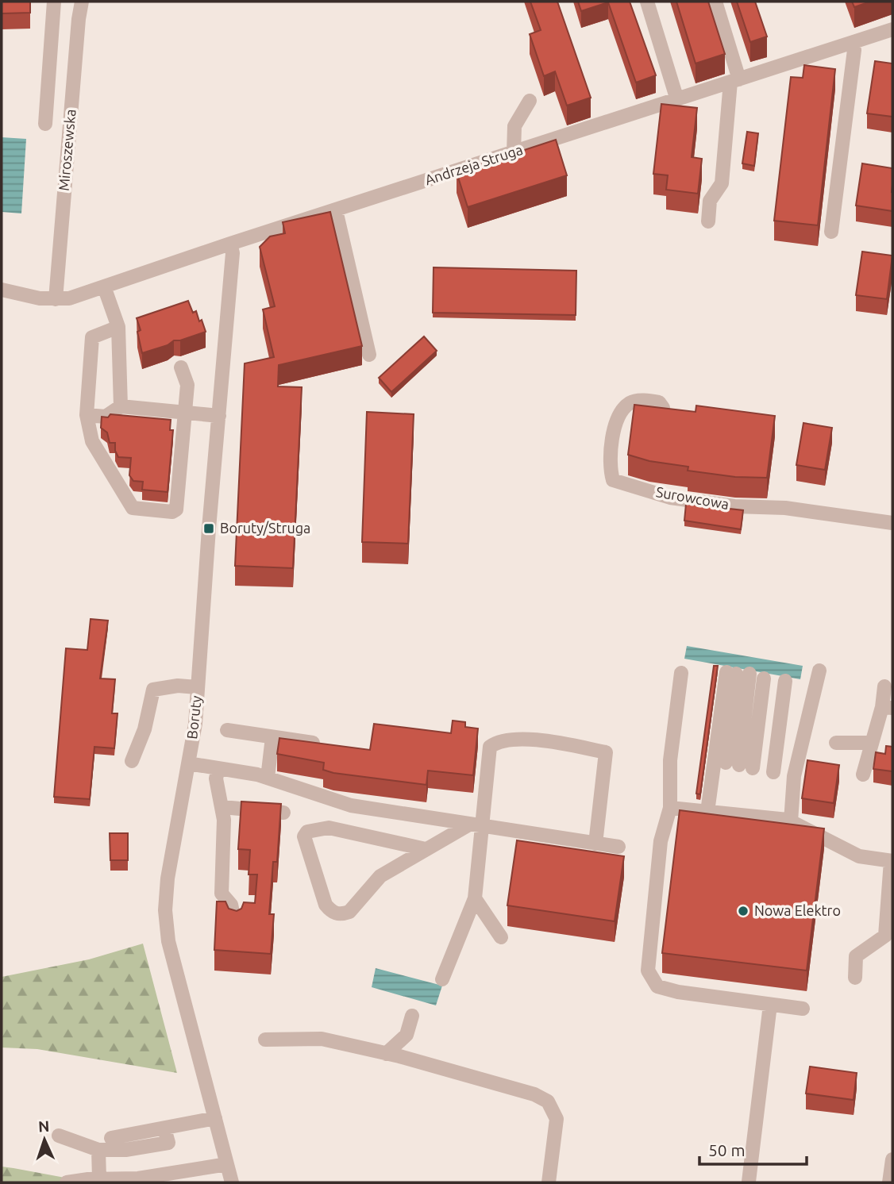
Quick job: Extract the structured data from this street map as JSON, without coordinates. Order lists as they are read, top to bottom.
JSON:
{
  "streets": {
    "street": [
      "Miroszewska",
      "Andrzeja Struga",
      "Surowcowa",
      "Boruty"
    ]
  },
  "crossings": [
    ["Miroszewska", "Andrzeja Struga"],
    ["Andrzeja Struga", "Boruty"]
  ],
  "places": {
    "transit": ["Boruty/Struga"],
    "other": ["Nowa Elektro"]
  },
  "scale_bar": "50 m",
  "north": "top"
}
